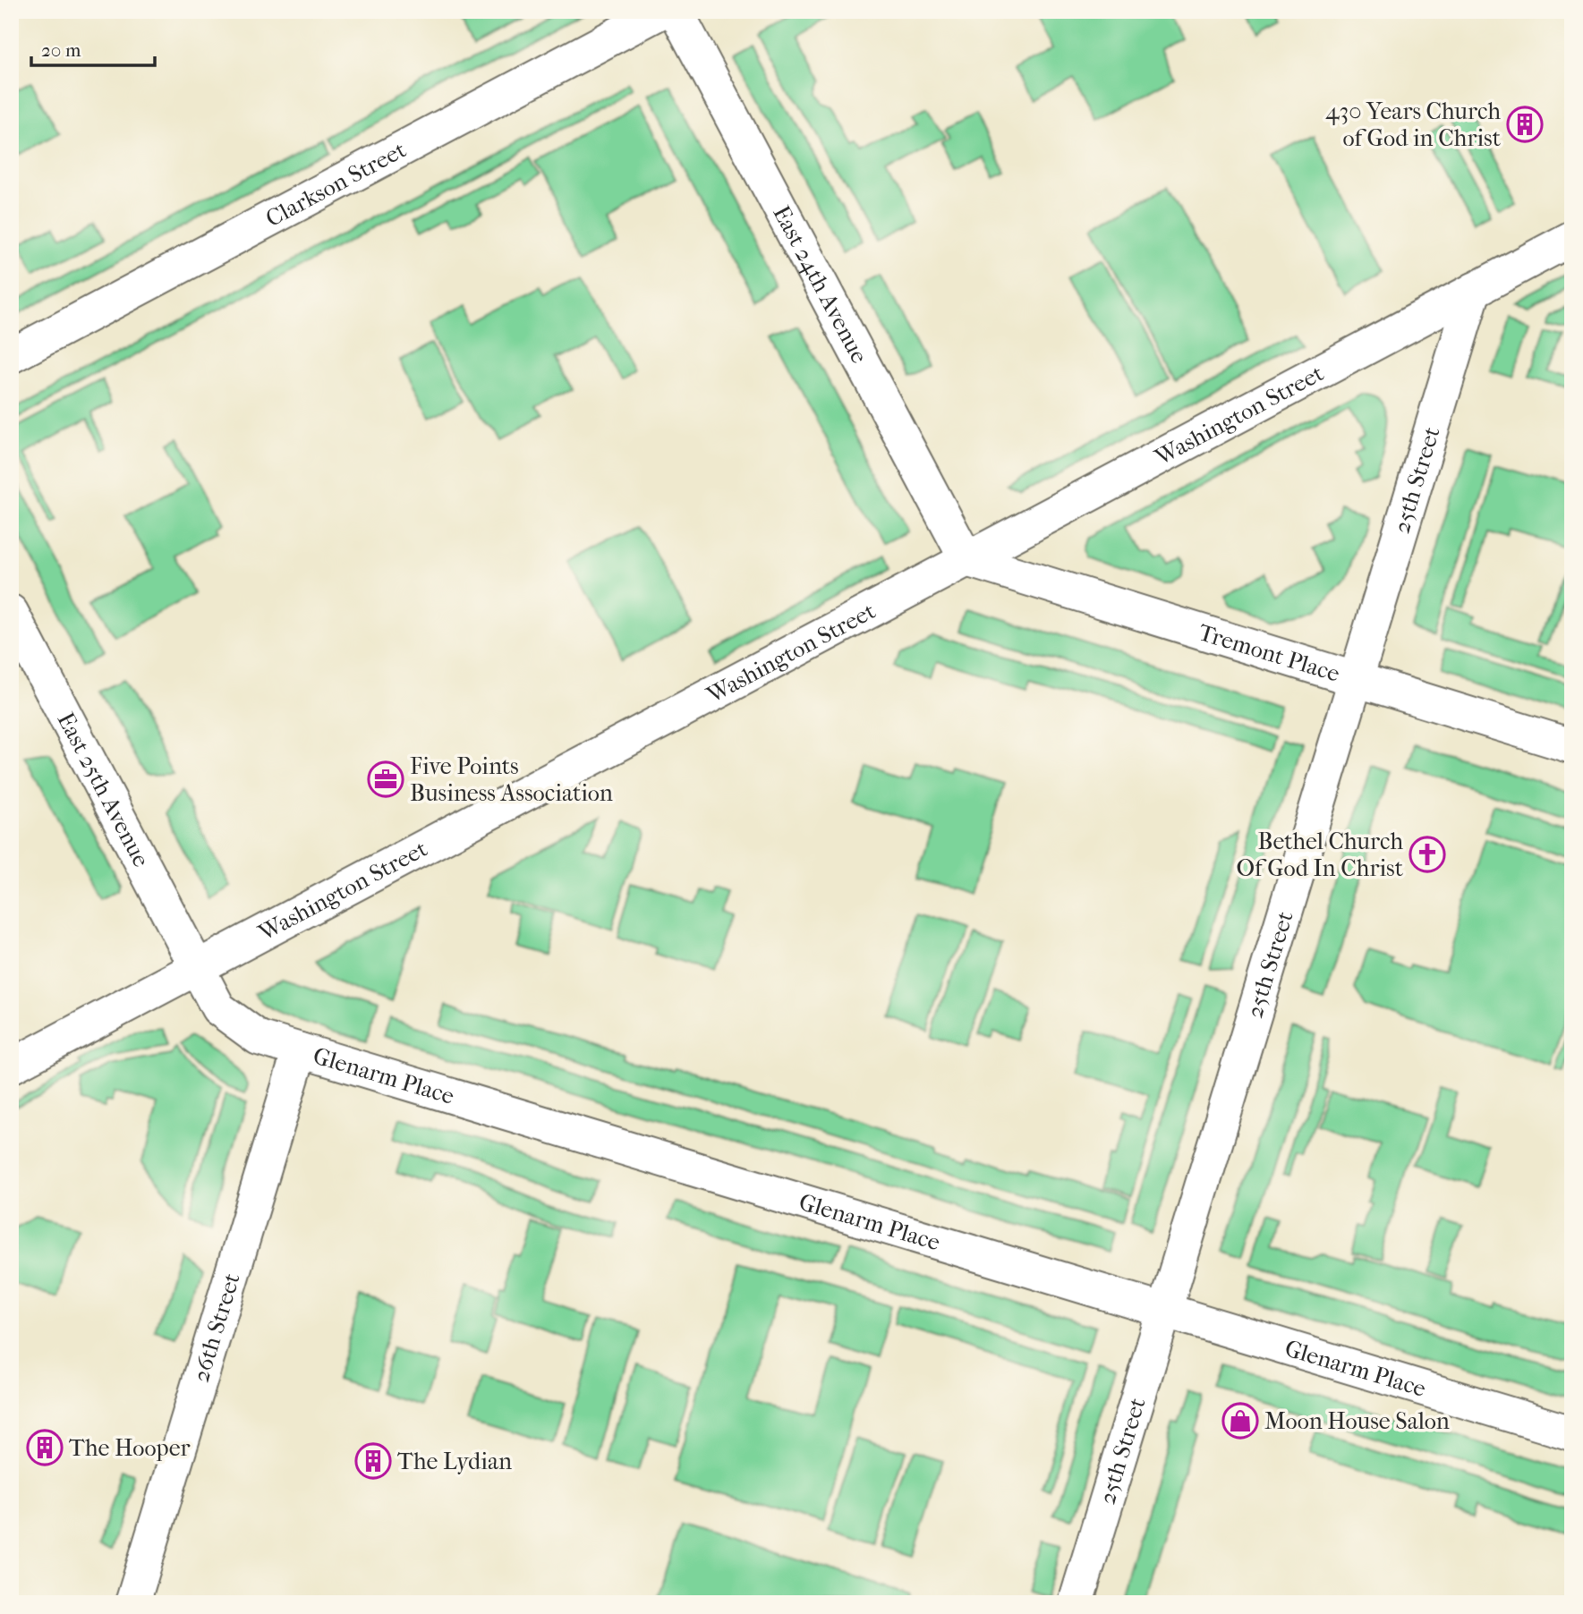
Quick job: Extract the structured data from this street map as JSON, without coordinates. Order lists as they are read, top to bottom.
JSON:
{
  "streets": {
    "street": [
      "Clarkson Street",
      "East 24th Avenue",
      "Washington Street",
      "25th Street",
      "Tremont Place",
      "East 25th Avenue",
      "Glenarm Place",
      "26th Street"
    ]
  },
  "crossings": [
    ["East 24th Avenue", "Washington Street"],
    ["East 24th Avenue", "Tremont Place"],
    ["Washington Street", "25th Street"],
    ["Washington Street", "Tremont Place"],
    ["Washington Street", "East 25th Avenue"],
    ["Washington Street", "Glenarm Place"],
    ["25th Street", "Tremont Place"],
    ["25th Street", "Glenarm Place"],
    ["East 25th Avenue", "Glenarm Place"],
    ["Glenarm Place", "26th Street"]
  ],
  "places": {
    "building": ["430 Years Church of God in Christ", "The Hooper", "The Lydian"],
    "office": ["Five Points Business Association"],
    "church": ["Bethel Church Of God In Christ"],
    "shop": ["Moon House Salon"]
  },
  "scale_bar": "20 m"
}
